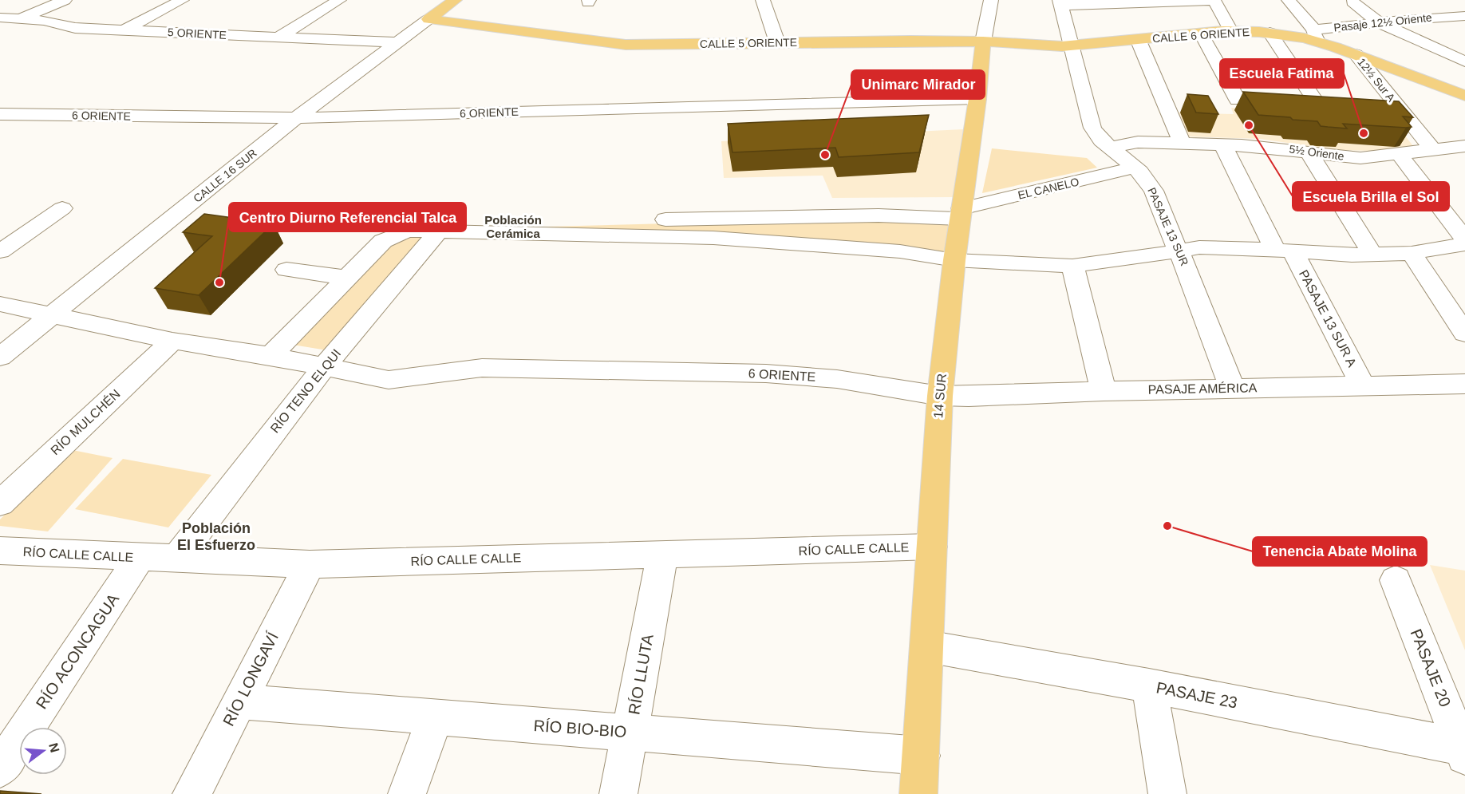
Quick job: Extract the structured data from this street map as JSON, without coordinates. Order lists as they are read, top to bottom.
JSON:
{
  "streets": {
    "main road": [
      "CALLE 6 ORIENTE",
      "CALLE 5 ORIENTE",
      "CALLE 16 SUR",
      "14 SUR"
    ],
    "street": [
      "Pasaje 12½ Oriente",
      "5 ORIENTE",
      "12½ Sur A",
      "6 ORIENTE",
      "5½ Oriente",
      "EL CANELO",
      "PASAJE 13 SUR",
      "PASAJE 13 SUR A",
      "PASAJE AMÉRICA",
      "RÍO TENO ELQUI",
      "RÍO MULCHÉN",
      "RÍO CALLE CALLE",
      "RÍO ACONCAGUA",
      "PASAJE 20",
      "RÍO LLUTA",
      "RÍO LONGAVÍ",
      "PASAJE 23",
      "RÍO BIO-BIO"
    ]
  },
  "crossings": [
    ["Pasaje 12½ Oriente", "CALLE 6 ORIENTE"],
    ["5 ORIENTE", "CALLE 16 SUR"],
    ["CALLE 6 ORIENTE", "CALLE 5 ORIENTE"],
    ["CALLE 6 ORIENTE", "12½ Sur A"],
    ["CALLE 6 ORIENTE", "PASAJE 13 SUR"],
    ["CALLE 5 ORIENTE", "CALLE 16 SUR"],
    ["CALLE 5 ORIENTE", "PASAJE 13 SUR"],
    ["CALLE 5 ORIENTE", "14 SUR"],
    ["12½ Sur A", "5½ Oriente"],
    ["6 ORIENTE", "CALLE 16 SUR"],
    ["6 ORIENTE", "PASAJE AMÉRICA"],
    ["6 ORIENTE", "RÍO TENO ELQUI"],
    ["6 ORIENTE", "14 SUR"],
    ["6 ORIENTE", "RÍO MULCHÉN"],
    ["5½ Oriente", "PASAJE 13 SUR"],
    ["5½ Oriente", "PASAJE 13 SUR A"],
    ["EL CANELO", "PASAJE 13 SUR"],
    ["EL CANELO", "14 SUR"],
    ["PASAJE 13 SUR", "PASAJE AMÉRICA"],
    ["PASAJE 13 SUR A", "PASAJE AMÉRICA"],
    ["PASAJE AMÉRICA", "14 SUR"],
    ["RÍO TENO ELQUI", "RÍO CALLE CALLE"],
    ["14 SUR", "RÍO CALLE CALLE"],
    ["14 SUR", "PASAJE 23"],
    ["14 SUR", "RÍO BIO-BIO"],
    ["RÍO CALLE CALLE", "RÍO ACONCAGUA"],
    ["RÍO CALLE CALLE", "RÍO LLUTA"],
    ["RÍO CALLE CALLE", "RÍO LONGAVÍ"],
    ["PASAJE 20", "PASAJE 23"],
    ["RÍO LLUTA", "RÍO BIO-BIO"],
    ["RÍO LONGAVÍ", "RÍO BIO-BIO"]
  ],
  "districts": ["Población Cerámica", "Población El Esfuerzo"],
  "places": [
    "Escuela Brilla el Sol",
    "Escuela Fatima",
    "Unimarc Mirador",
    "Centro Diurno Referencial Talca",
    "Tenencia Abate Molina"
  ],
  "north": "right"
}
